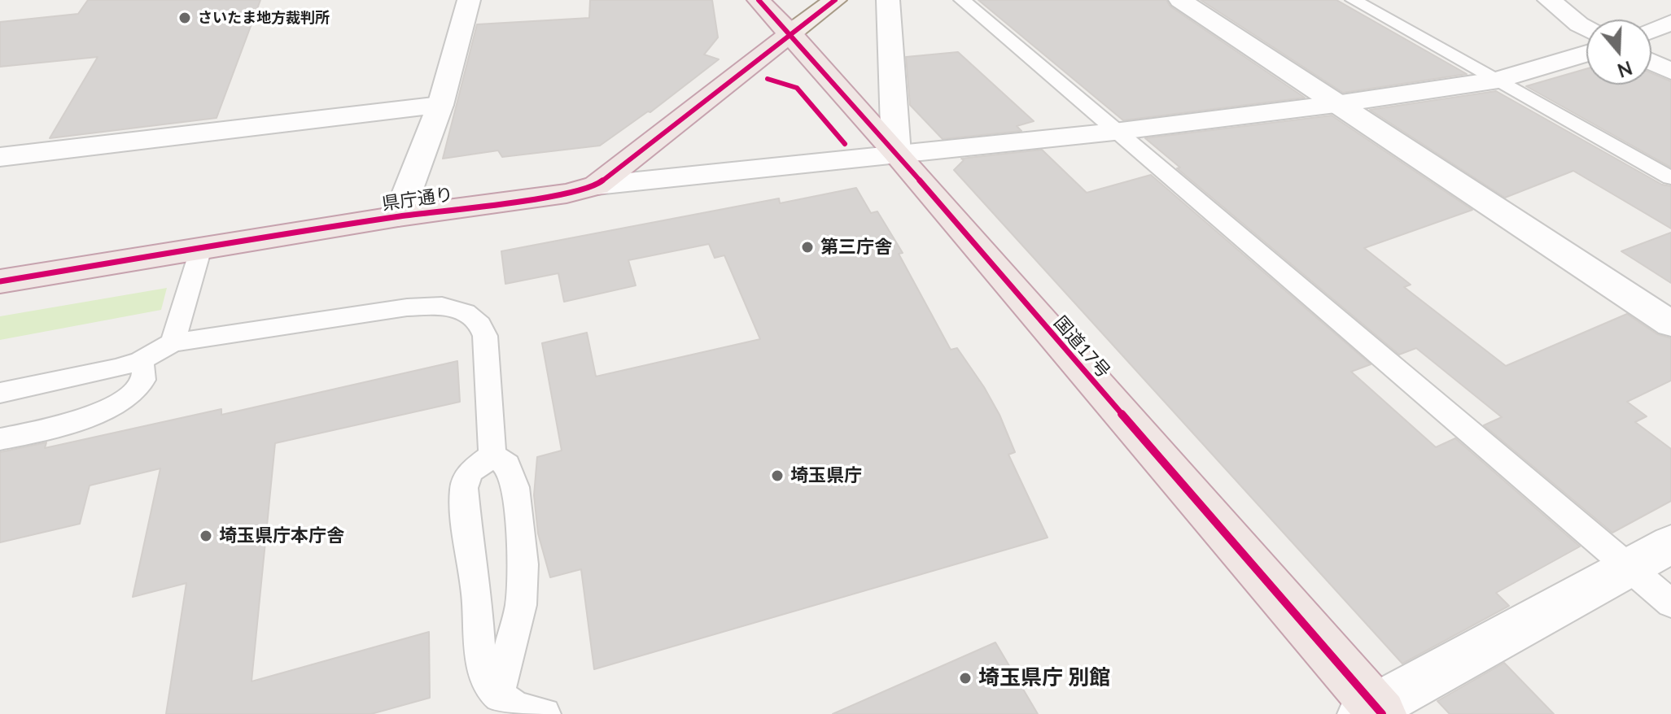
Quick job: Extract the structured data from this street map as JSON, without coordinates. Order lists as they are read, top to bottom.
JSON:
{
  "streets": {
    "highway": ["県庁通り", "国道17号"]
  },
  "crossings": [
    ["県庁通り", "国道17号"]
  ],
  "places": [
    "さいたま地方裁判所",
    "第三庁舎",
    "埼玉県庁",
    "埼玉県庁本庁舎",
    "埼玉県庁 別館"
  ],
  "north": "bottom"
}
